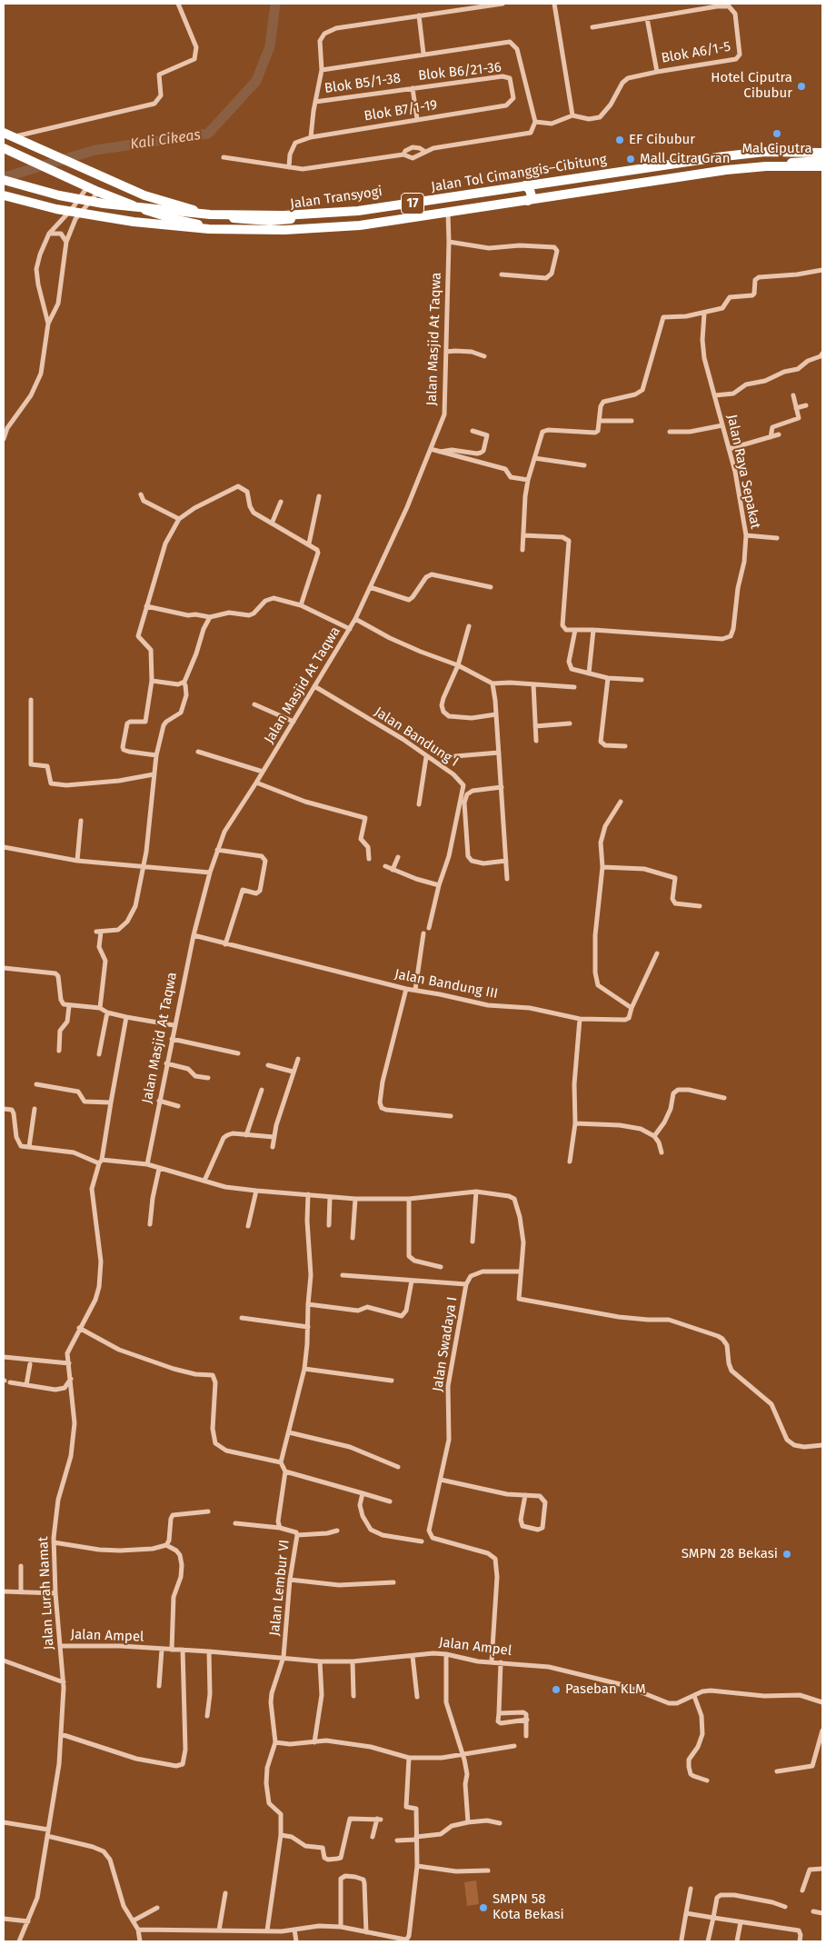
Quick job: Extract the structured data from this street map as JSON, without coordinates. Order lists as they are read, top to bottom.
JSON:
{
  "streets": {
    "highway": ["Jalan Tol Cimanggis–Cibitung", "Jalan Transyogi", "17"],
    "street": [
      "Blok A6/1-5",
      "Blok B6/21-36",
      "Blok B5/1-38",
      "Blok B7/1-19",
      "Jalan Masjid At Taqwa",
      "Jalan Raya Sepakat",
      "Jalan Bandung I",
      "Jalan Bandung III",
      "Jalan Swadaya I",
      "Jalan Lembur VI",
      "Jalan Lurah Namat",
      "Jalan Ampel"
    ]
  },
  "crossings": [
    ["Blok B6/21-36", "Blok B5/1-38"],
    ["Blok B6/21-36", "Blok B7/1-19"],
    ["Jalan Transyogi", "Jalan Masjid At Taqwa"],
    ["Jalan Masjid At Taqwa", "Jalan Bandung I"],
    ["Jalan Masjid At Taqwa", "Jalan Bandung III"],
    ["Jalan Swadaya I", "Jalan Ampel"],
    ["Jalan Lembur VI", "Jalan Ampel"],
    ["Jalan Lurah Namat", "Jalan Ampel"]
  ],
  "water": ["Kali Cikeas"],
  "places": [
    "Hotel Ciputra Cibubur",
    "Mal Ciputra",
    "EF Cibubur",
    "Mall Citra Gran",
    "SMPN 28 Bekasi",
    "Paseban KLM",
    "SMPN 58 Kota Bekasi"
  ]
}
